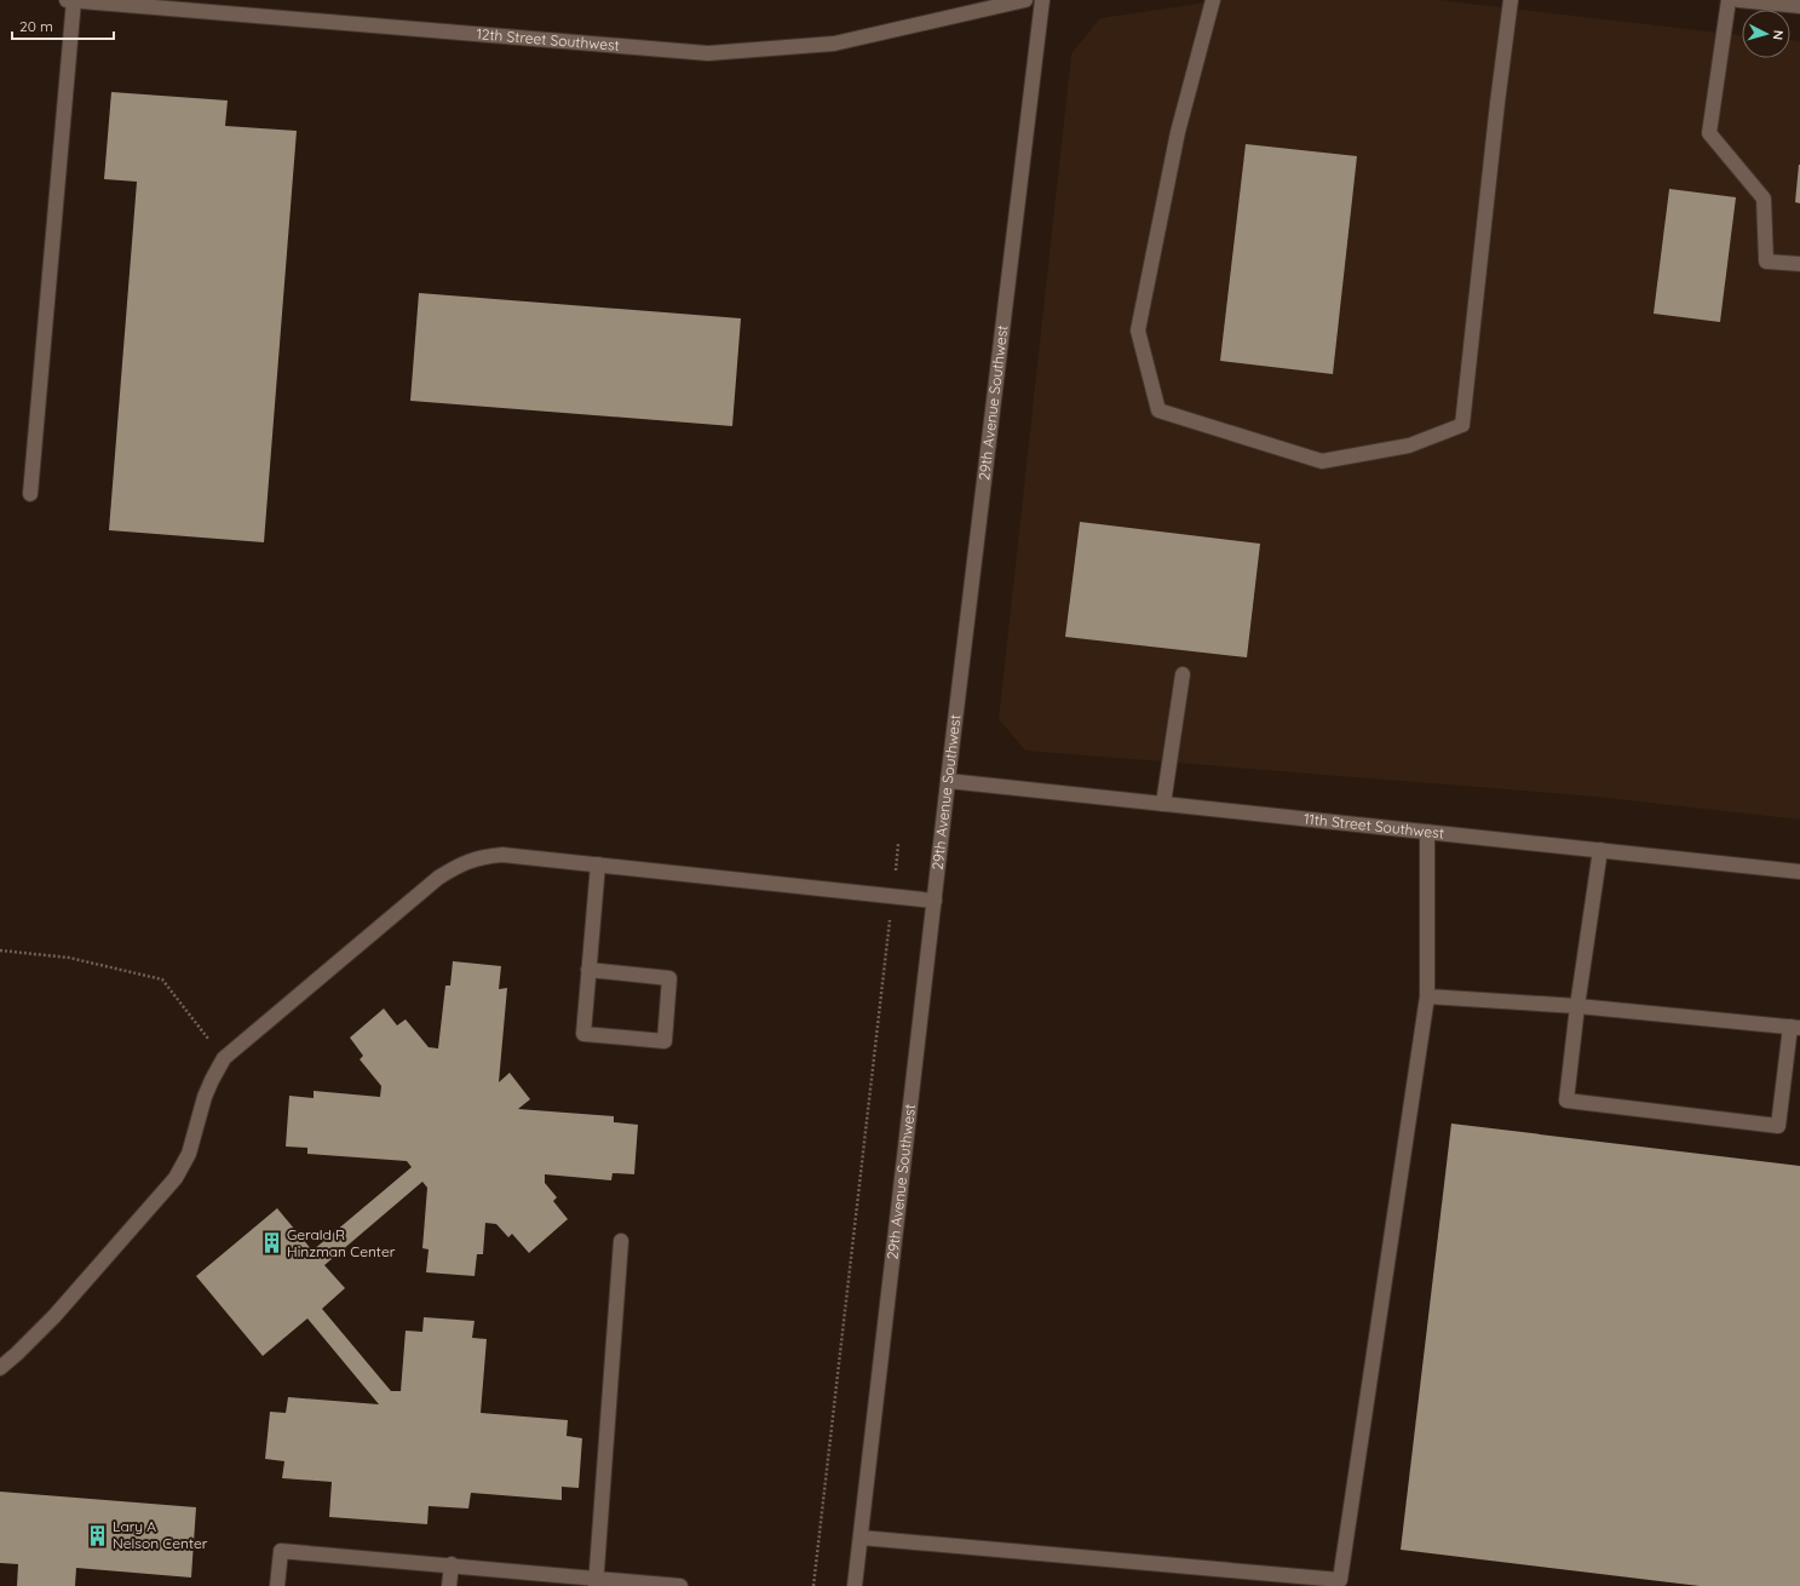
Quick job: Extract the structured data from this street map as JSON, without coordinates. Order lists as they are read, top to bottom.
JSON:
{
  "streets": {
    "street": ["12th Street Southwest", "29th Avenue Southwest", "11th Street Southwest"]
  },
  "crossings": [
    ["29th Avenue Southwest", "11th Street Southwest"]
  ],
  "places": {
    "building": ["Gerald R Hinzman Center", "Lary A Nelson Center"]
  },
  "scale_bar": "20 m",
  "north": "right"
}
